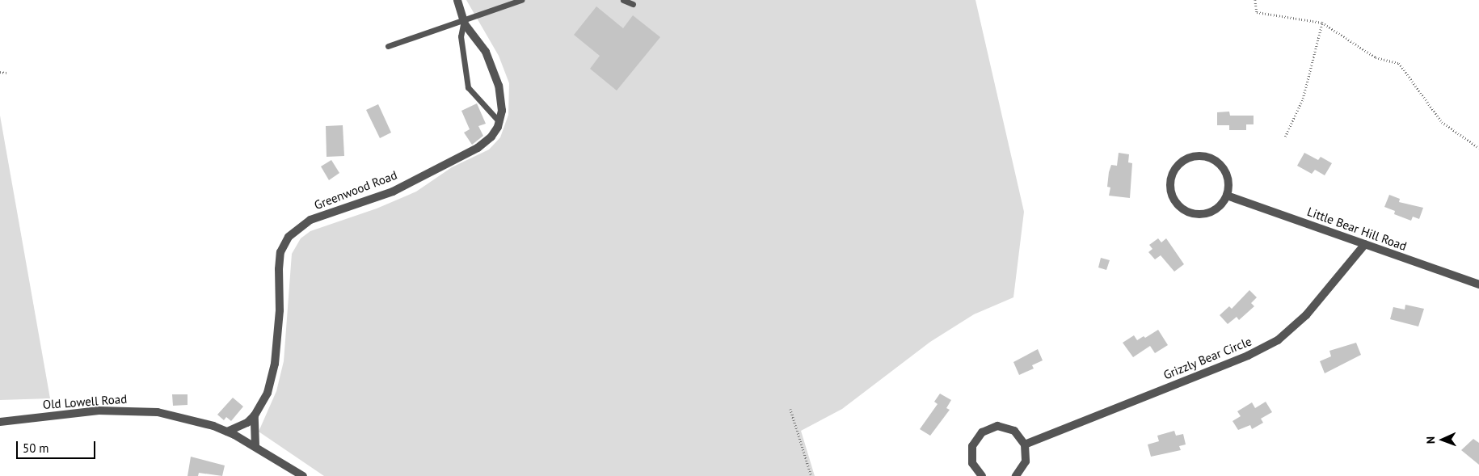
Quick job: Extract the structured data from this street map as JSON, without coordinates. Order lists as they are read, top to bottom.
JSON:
{
  "streets": {
    "street": [
      "Greenwood Road",
      "Little Bear Hill Road",
      "Grizzly Bear Circle",
      "Old Lowell Road"
    ]
  },
  "crossings": [
    ["Greenwood Road", "Old Lowell Road"],
    ["Little Bear Hill Road", "Grizzly Bear Circle"]
  ],
  "scale_bar": "50 m",
  "north": "left"
}
